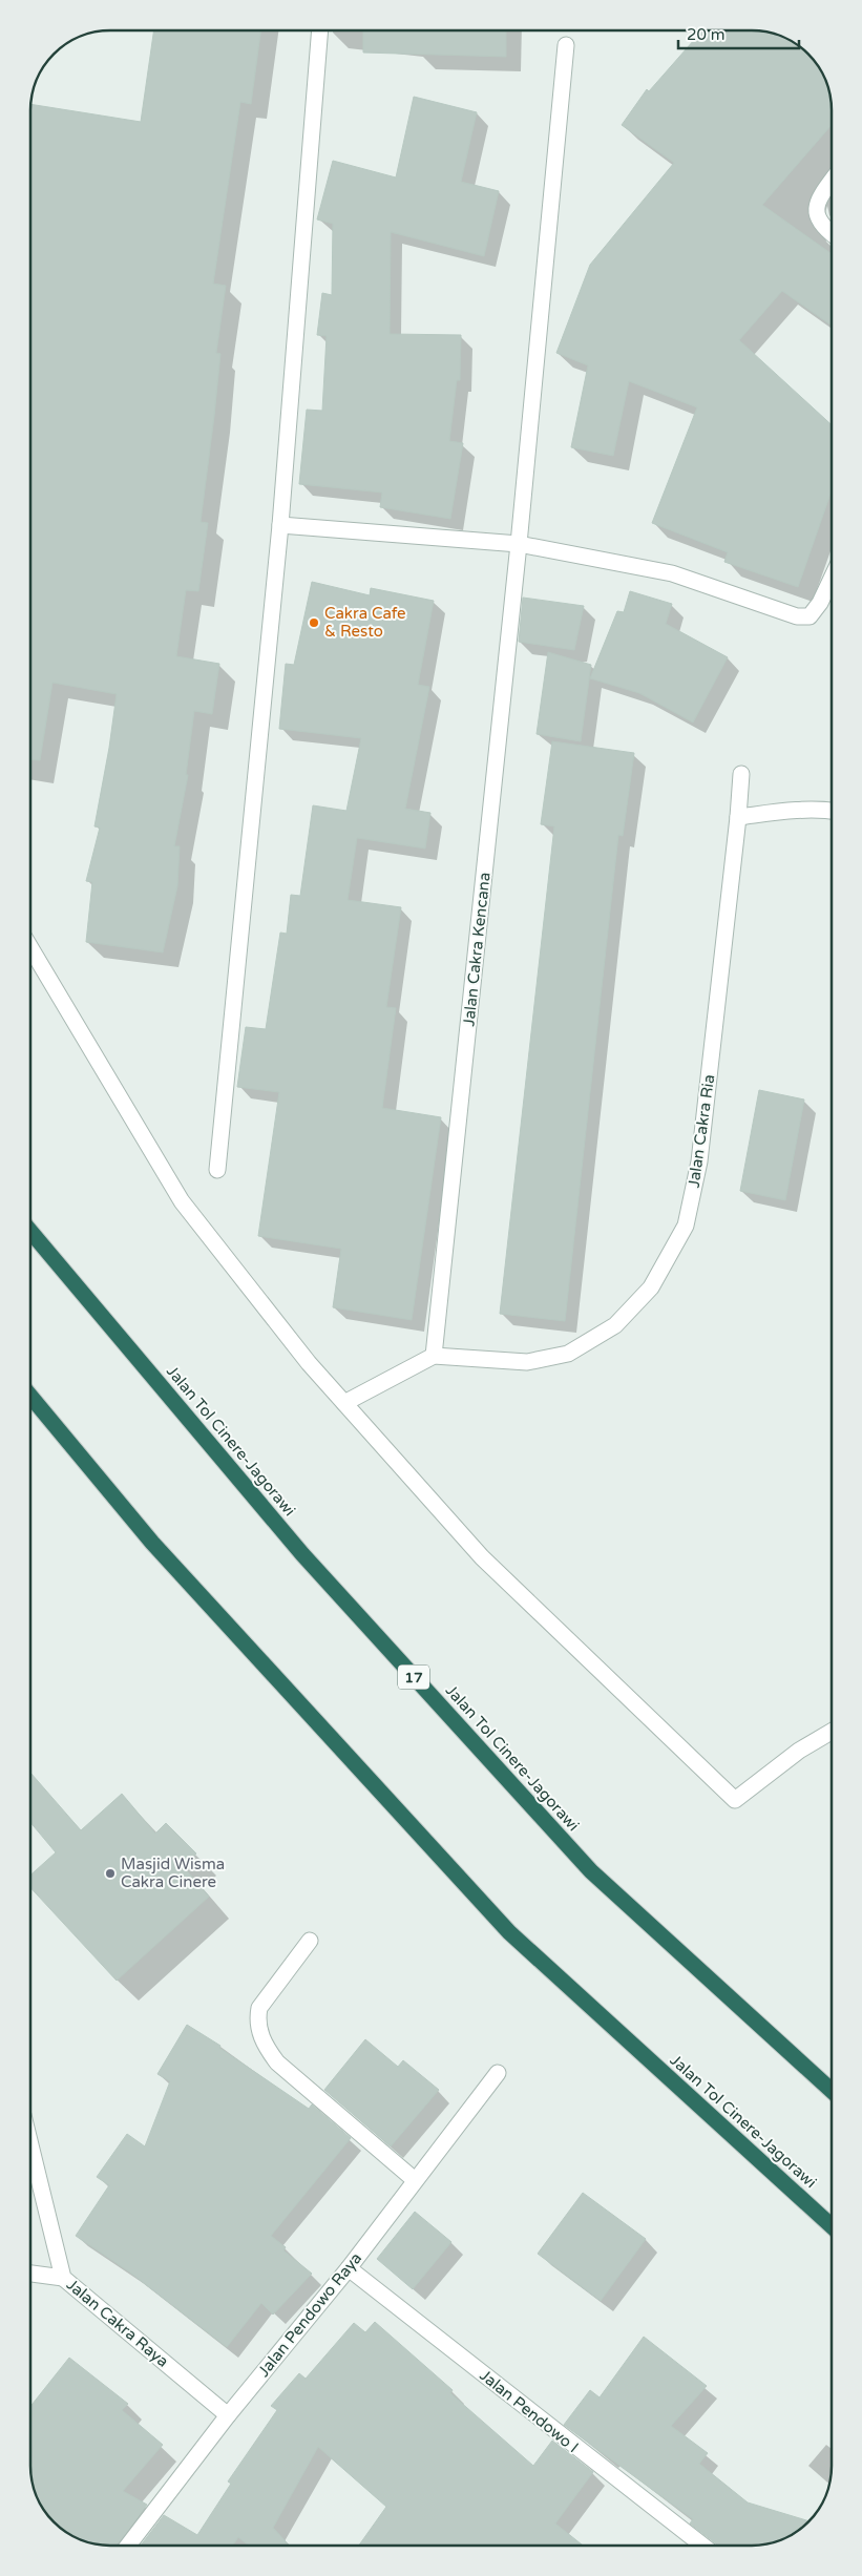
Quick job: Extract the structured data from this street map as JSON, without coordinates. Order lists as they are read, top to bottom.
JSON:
{
  "streets": {
    "highway": ["Jalan Tol Cinere-Jagorawi", "17"],
    "street": [
      "Jalan Cakra Kencana",
      "Jalan Cakra Ria",
      "Jalan Pendowo Raya",
      "Jalan Cakra Raya",
      "Jalan Pendowo I"
    ]
  },
  "crossings": [
    ["Jalan Cakra Kencana", "Jalan Cakra Ria"],
    ["Jalan Pendowo Raya", "Jalan Cakra Raya"],
    ["Jalan Pendowo Raya", "Jalan Pendowo I"]
  ],
  "places": ["Cakra Cafe & Resto", "Masjid Wisma Cakra Cinere"],
  "scale_bar": "20 m"
}
